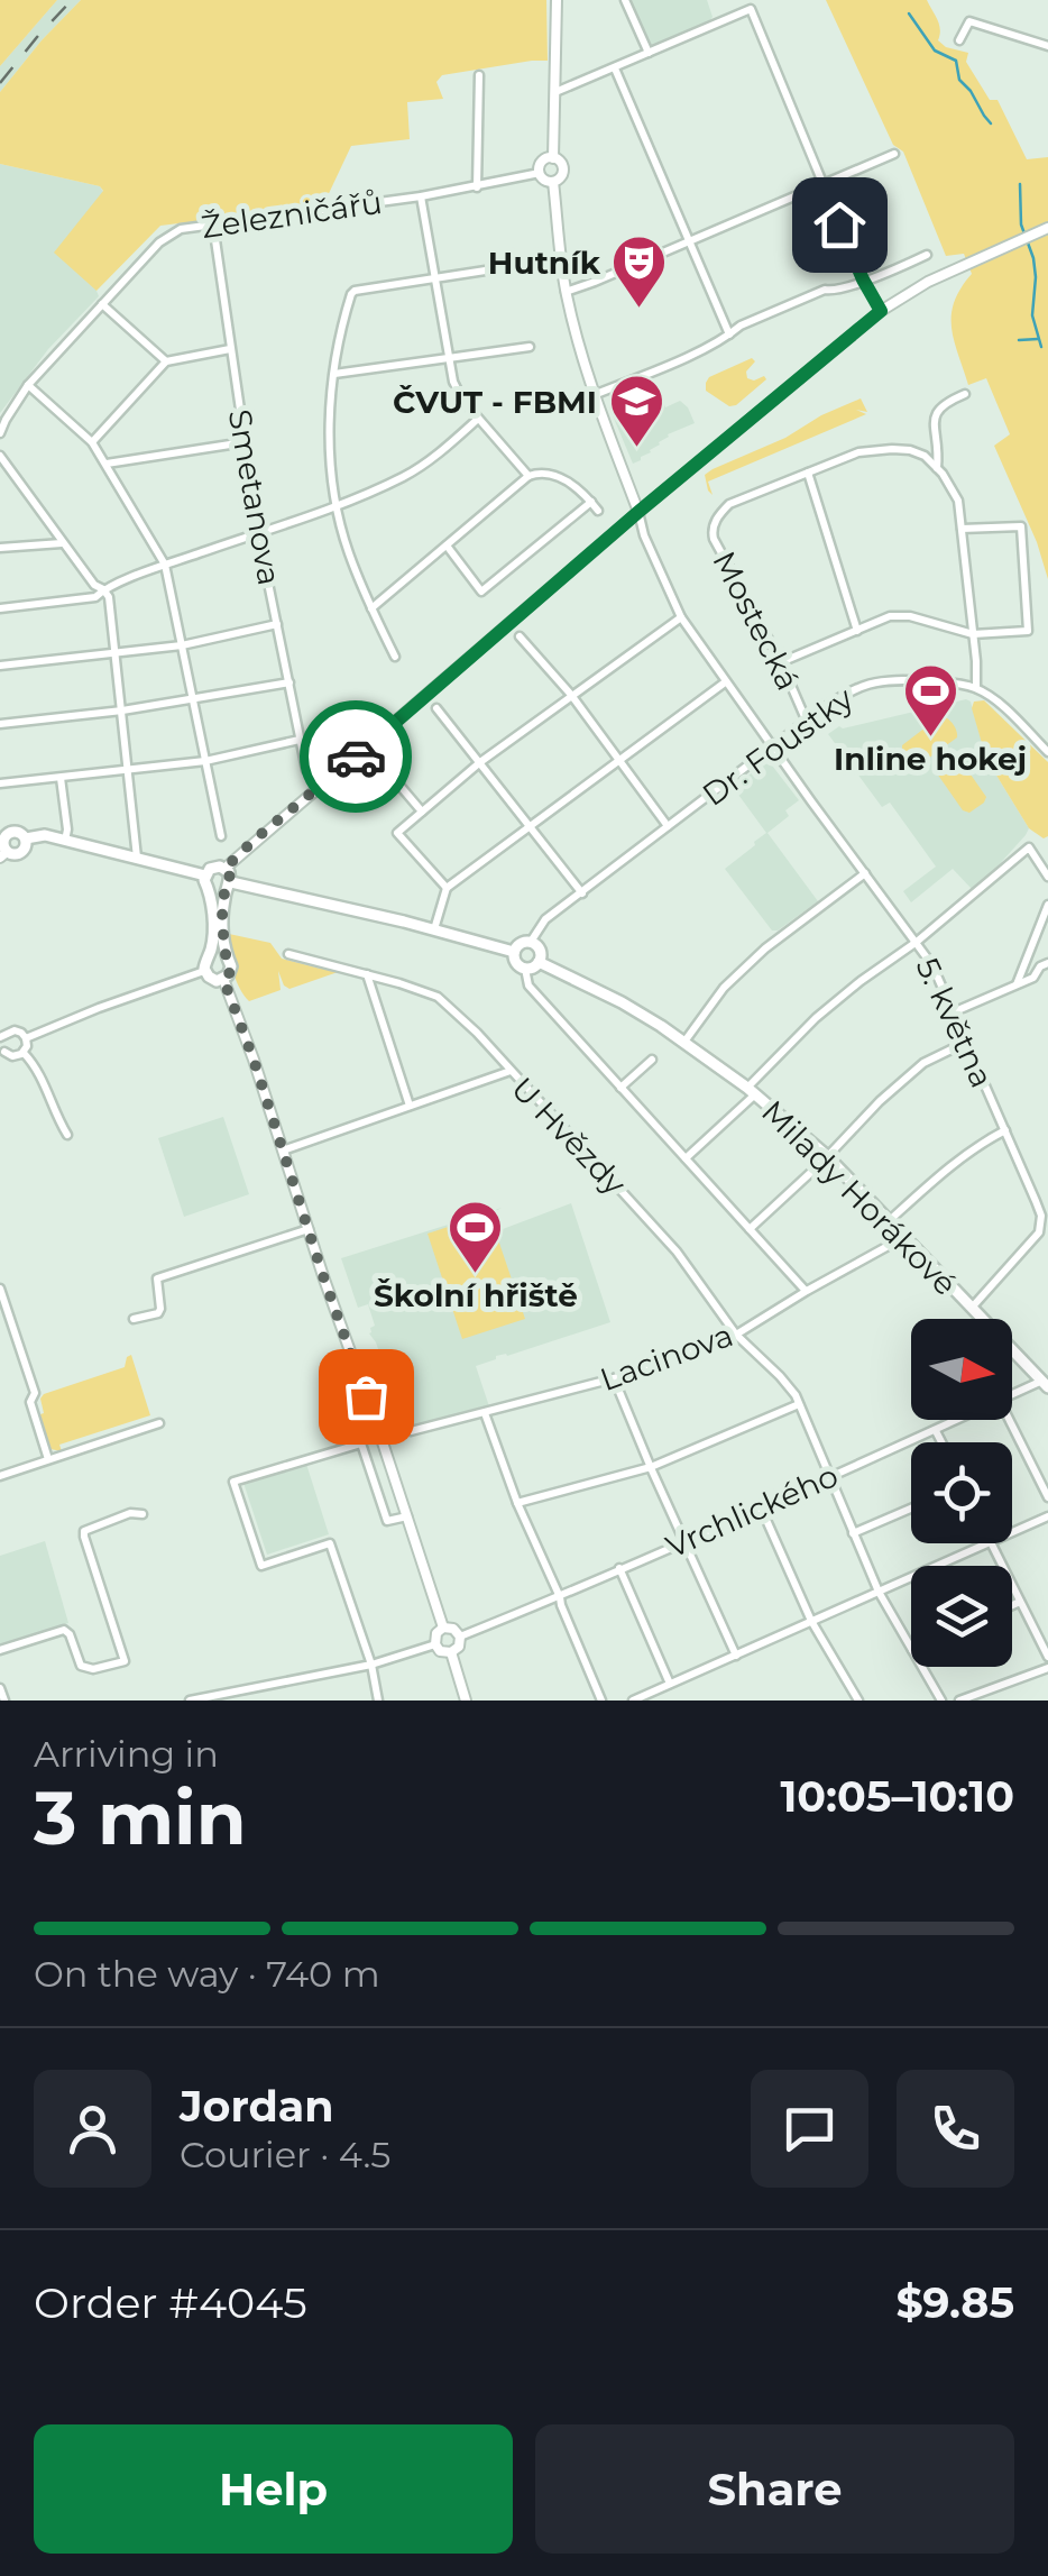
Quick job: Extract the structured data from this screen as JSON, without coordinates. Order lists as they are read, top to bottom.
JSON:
{
  "streets": {
    "main road": ["Milady Horákové"],
    "street": [
      "Železničářů",
      "Smetanova",
      "Mostecká",
      "Dr. Foustky",
      "5. května",
      "U Hvězdy",
      "Lacinova",
      "Vrchlického"
    ]
  },
  "crossings": [
    ["Železničářů", "Smetanova"],
    ["Mostecká", "Dr. Foustky"],
    ["Dr. Foustky", "5. května"],
    ["Dr. Foustky", "Milady Horákové"],
    ["5. května", "Milady Horákové"],
    ["U Hvězdy", "Lacinova"],
    ["U Hvězdy", "Vrchlického"],
    ["Milady Horákové", "Lacinova"],
    ["Milady Horákové", "Vrchlického"]
  ],
  "places": {
    "theatre": ["Hutník"],
    "school or university": ["ČVUT - FBMI"],
    "sports": ["Inline hokej", "Školní hřiště"]
  },
  "north": "right",
  "page": {
    "heading": ["3 min", "Arriving in", "10:05–10:10"],
    "panel": [
      "Jordan",
      "Courier · 4.5",
      "Order #4045",
      "$9.85"
    ],
    "bar": "On the way · 740 m",
    "buttons": ["Help", "Share"]
  }
}
